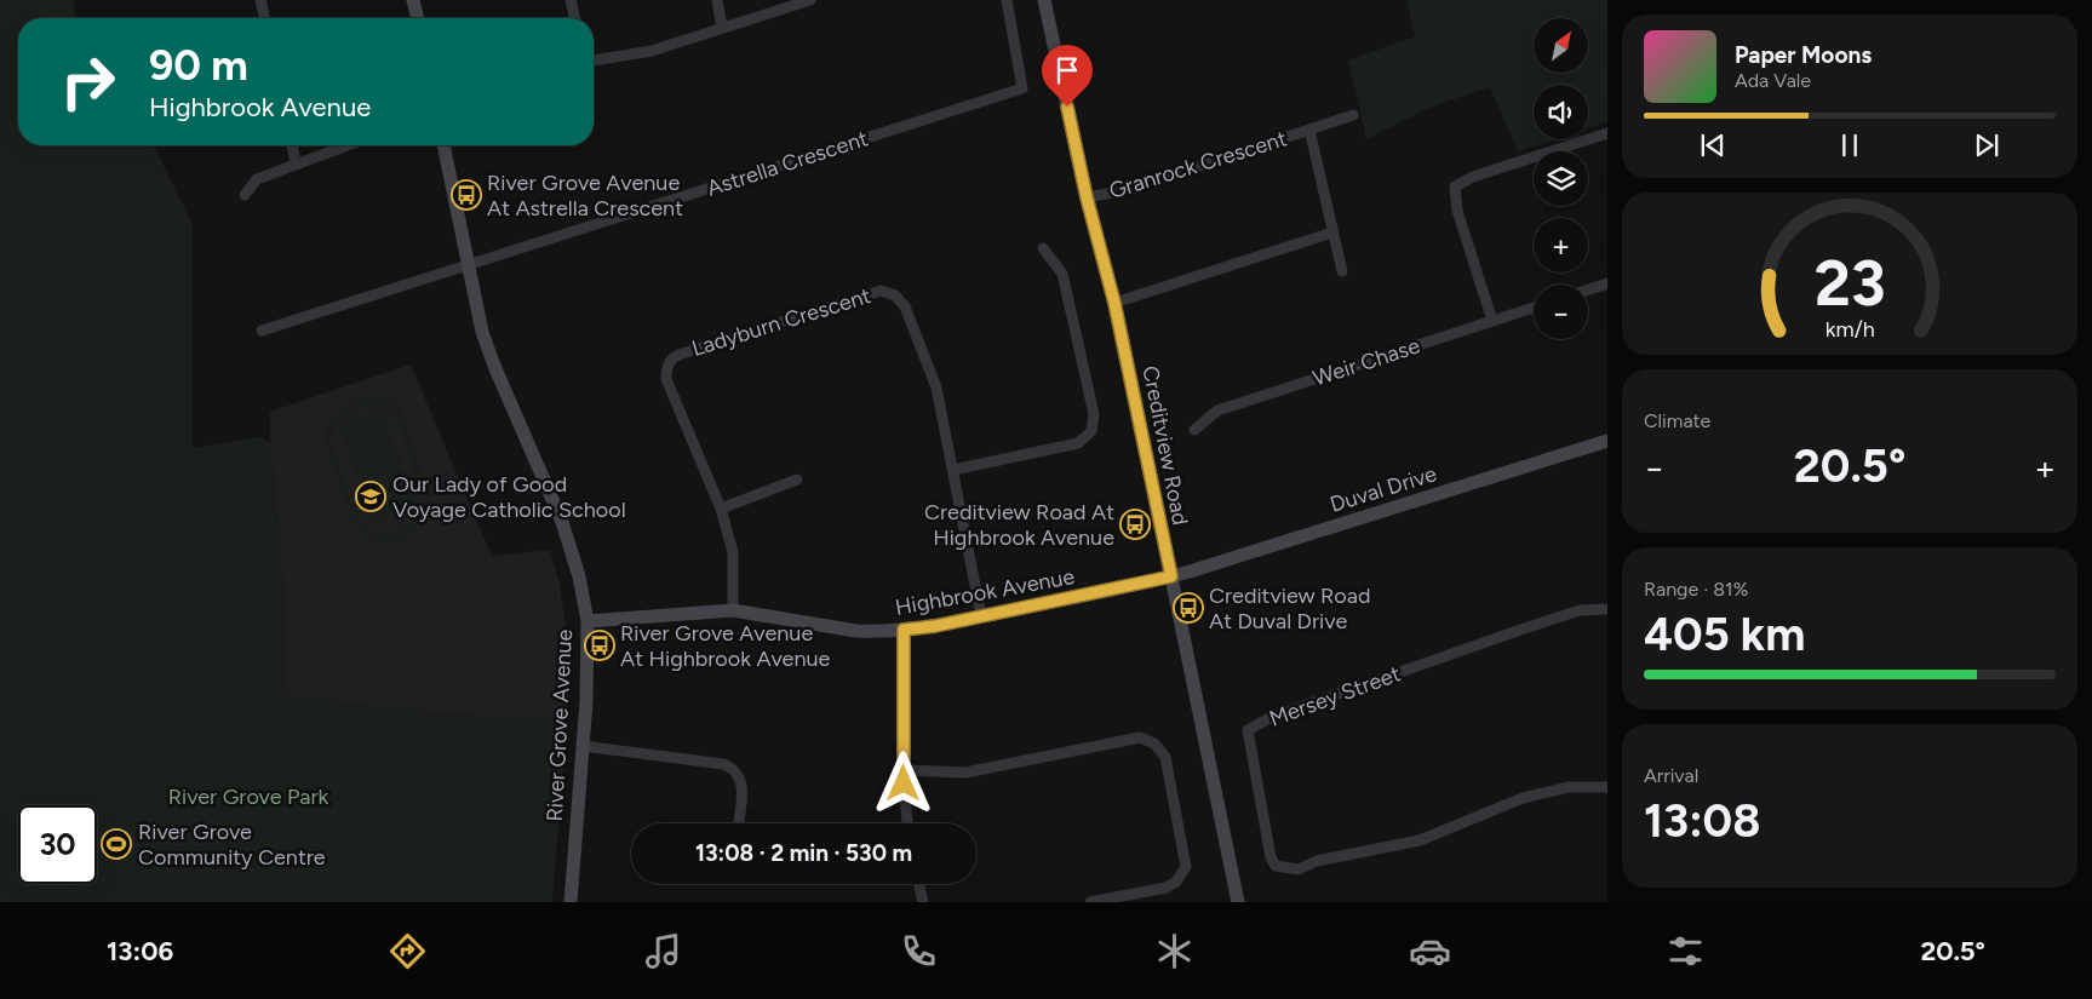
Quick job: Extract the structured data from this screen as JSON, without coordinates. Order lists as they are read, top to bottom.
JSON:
{
  "streets": {
    "street": [
      "Astrella Crescent",
      "Granrock Crescent",
      "Ladyburn Crescent",
      "Weir Chase",
      "Creditview Road",
      "Duval Drive",
      "Highbrook Avenue",
      "Mersey Street",
      "River Grove Avenue"
    ]
  },
  "crossings": [
    ["Astrella Crescent", "River Grove Avenue"],
    ["Granrock Crescent", "Creditview Road"],
    ["Ladyburn Crescent", "Highbrook Avenue"],
    ["Creditview Road", "Duval Drive"],
    ["Creditview Road", "Highbrook Avenue"],
    ["Duval Drive", "Highbrook Avenue"],
    ["Highbrook Avenue", "River Grove Avenue"]
  ],
  "parks": ["River Grove Park"],
  "places": {
    "bus stop": [
      "River Grove Avenue At Astrella Crescent",
      "Creditview Road At Highbrook Avenue",
      "Creditview Road At Duval Drive",
      "River Grove Avenue At Highbrook Avenue"
    ],
    "school or university": ["Our Lady of Good Voyage Catholic School"],
    "sports": ["River Grove Community Centre"]
  },
  "north": "top right",
  "page": {
    "map_buttons": ["+", "−"],
    "turn": ["90 m", "Highbrook Avenue"],
    "song": ["Paper Moons", "Ada Vale"],
    "tile": [
      "Climate",
      ["Range · 81%", "405 km"],
      ["Arrival", "13:08"]
    ],
    "heat": ["−", "20.5°", "+"],
    "limit": "30",
    "trip": "13:08 · 2 min · 530 m",
    "tabs": ["13:06", "20.5°"],
    "gauge": ["23", "km/h"]
  }
}
